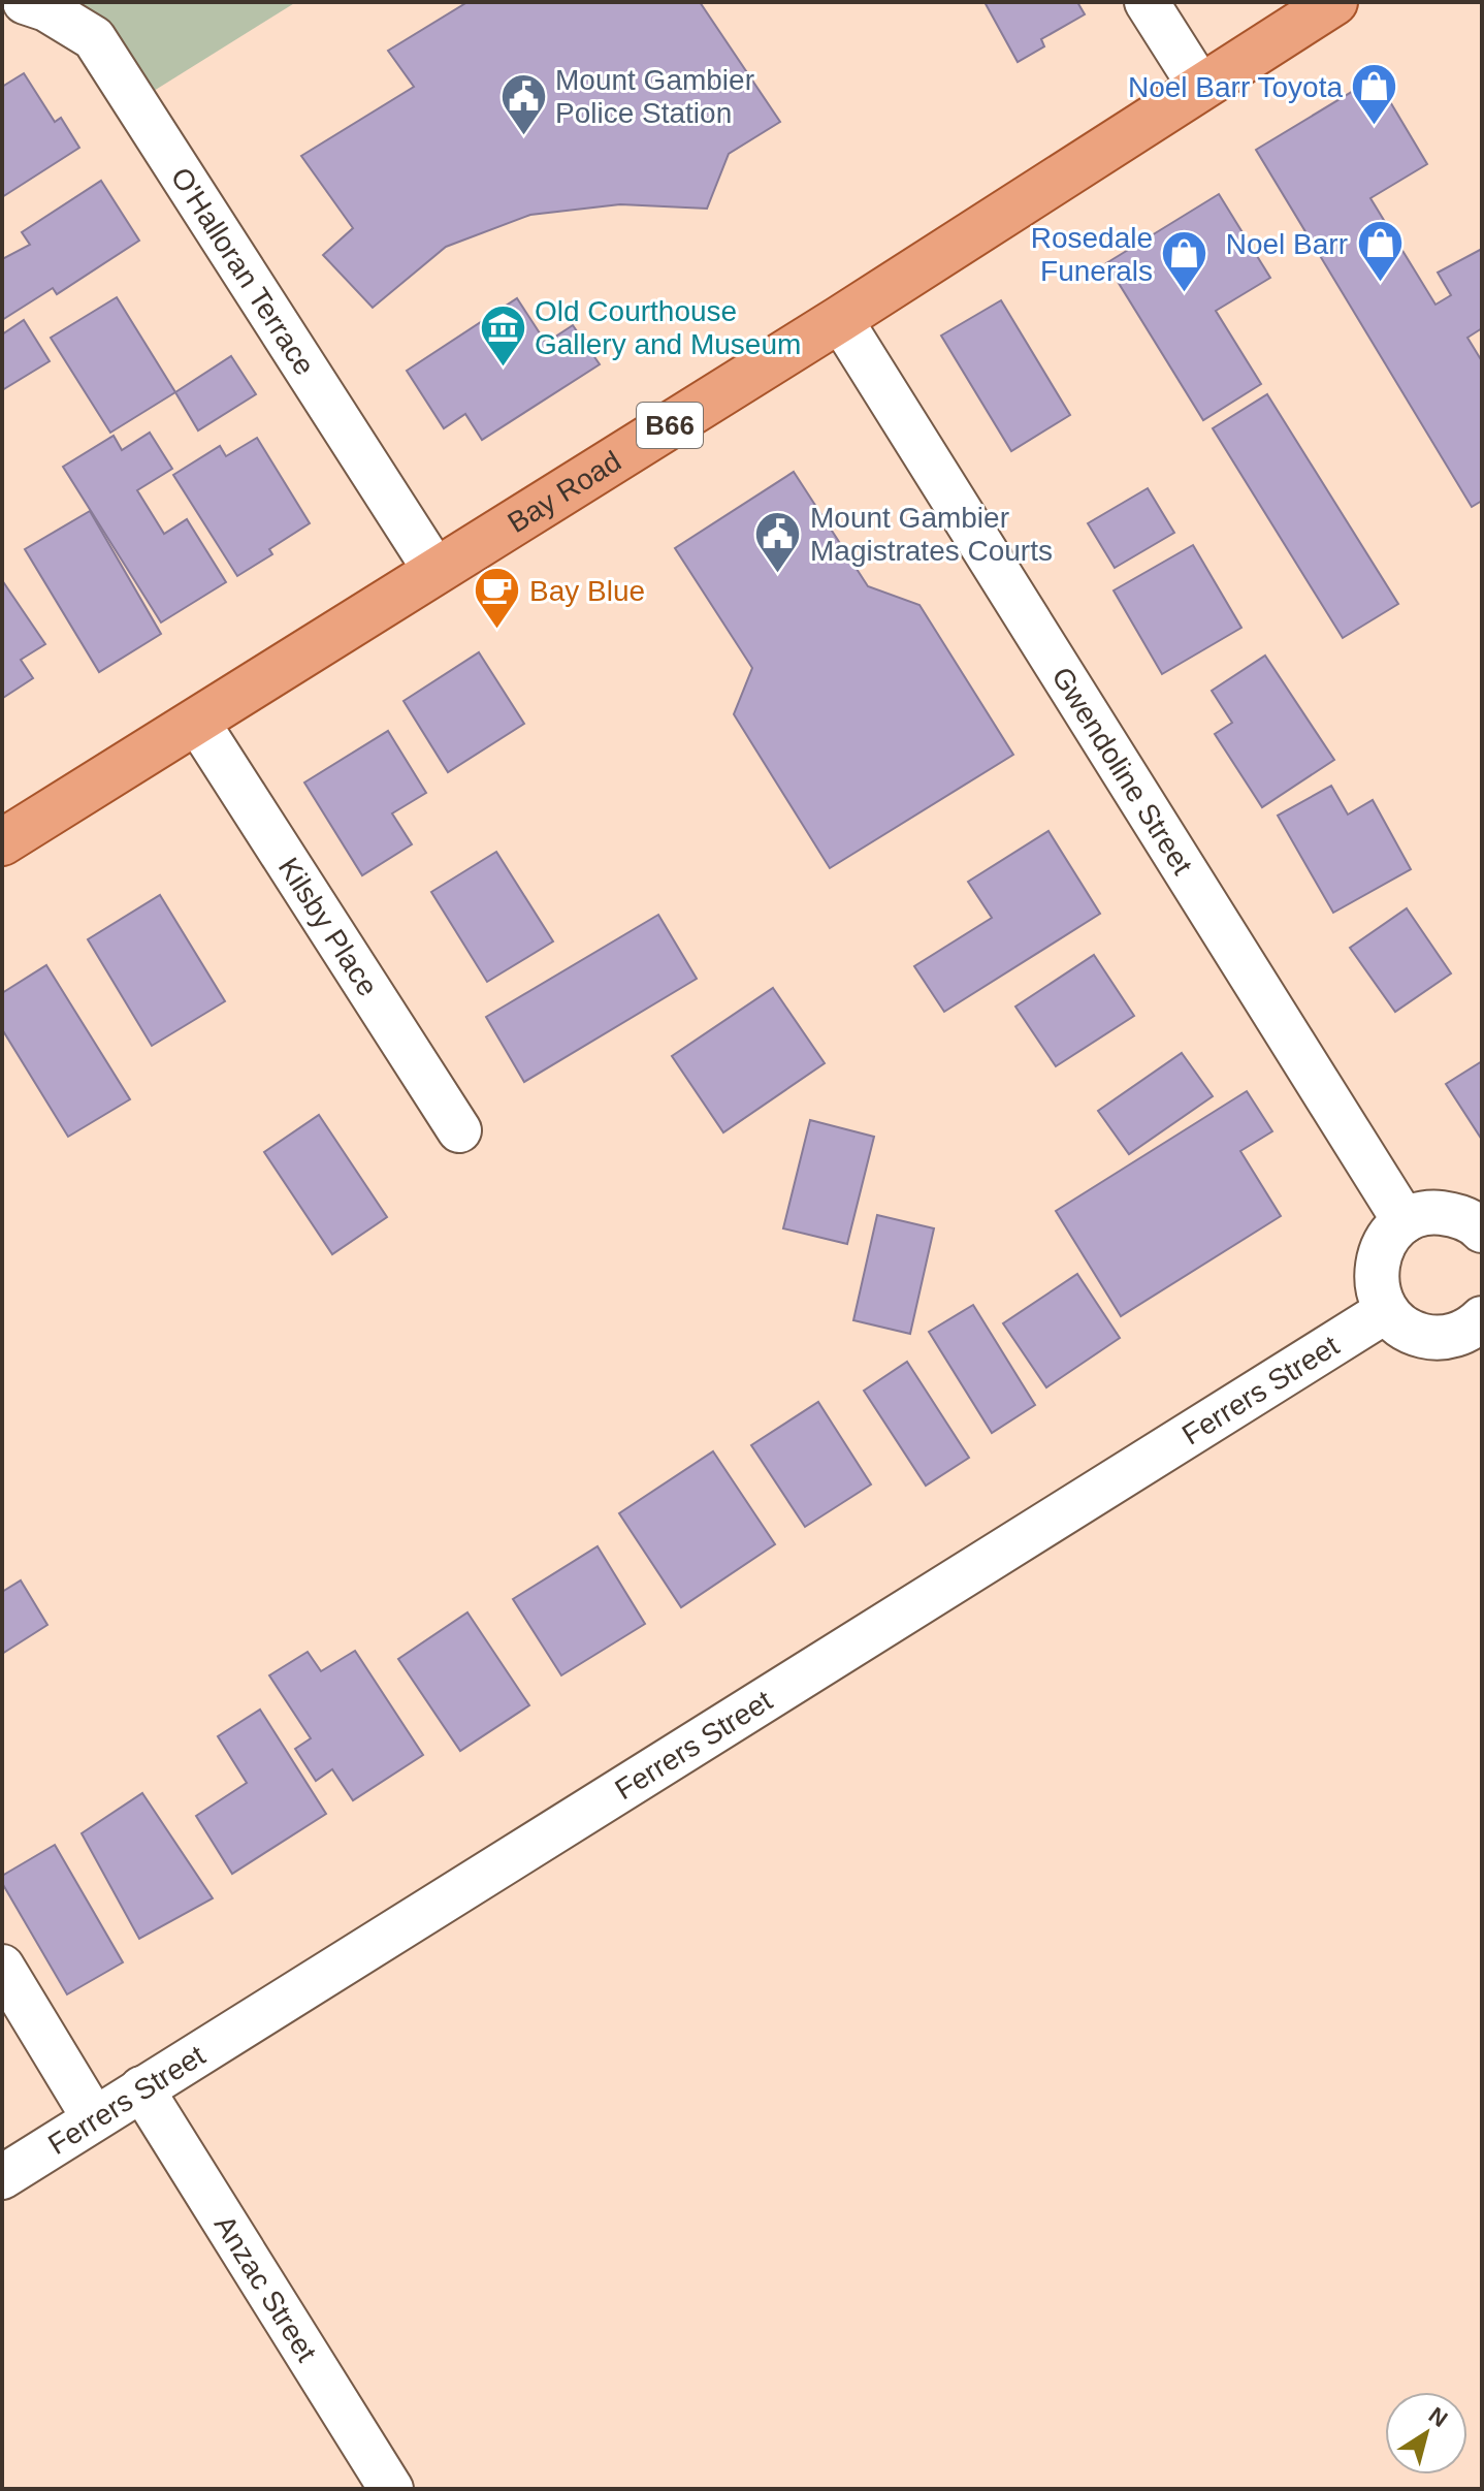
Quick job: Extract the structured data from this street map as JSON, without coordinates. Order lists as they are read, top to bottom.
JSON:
{
  "streets": {
    "main road": ["B66", "Bay Road"],
    "street": [
      "O'Halloran Terrace",
      "Gwendoline Street",
      "Kilsby Place",
      "Ferrers Street",
      "Anzac Street"
    ]
  },
  "crossings": [
    ["O'Halloran Terrace", "Bay Road"],
    ["Bay Road", "Gwendoline Street"],
    ["Bay Road", "Kilsby Place"],
    ["Ferrers Street", "Anzac Street"]
  ],
  "places": {
    "shop": ["Noel Barr Toyota", "Noel Barr", "Rosedale Funerals"],
    "public building": ["Mount Gambier Police Station", "Mount Gambier Magistrates Courts"],
    "museum": ["Old Courthouse Gallery and Museum"],
    "cafe": ["Bay Blue"]
  },
  "north": "top right"
}
